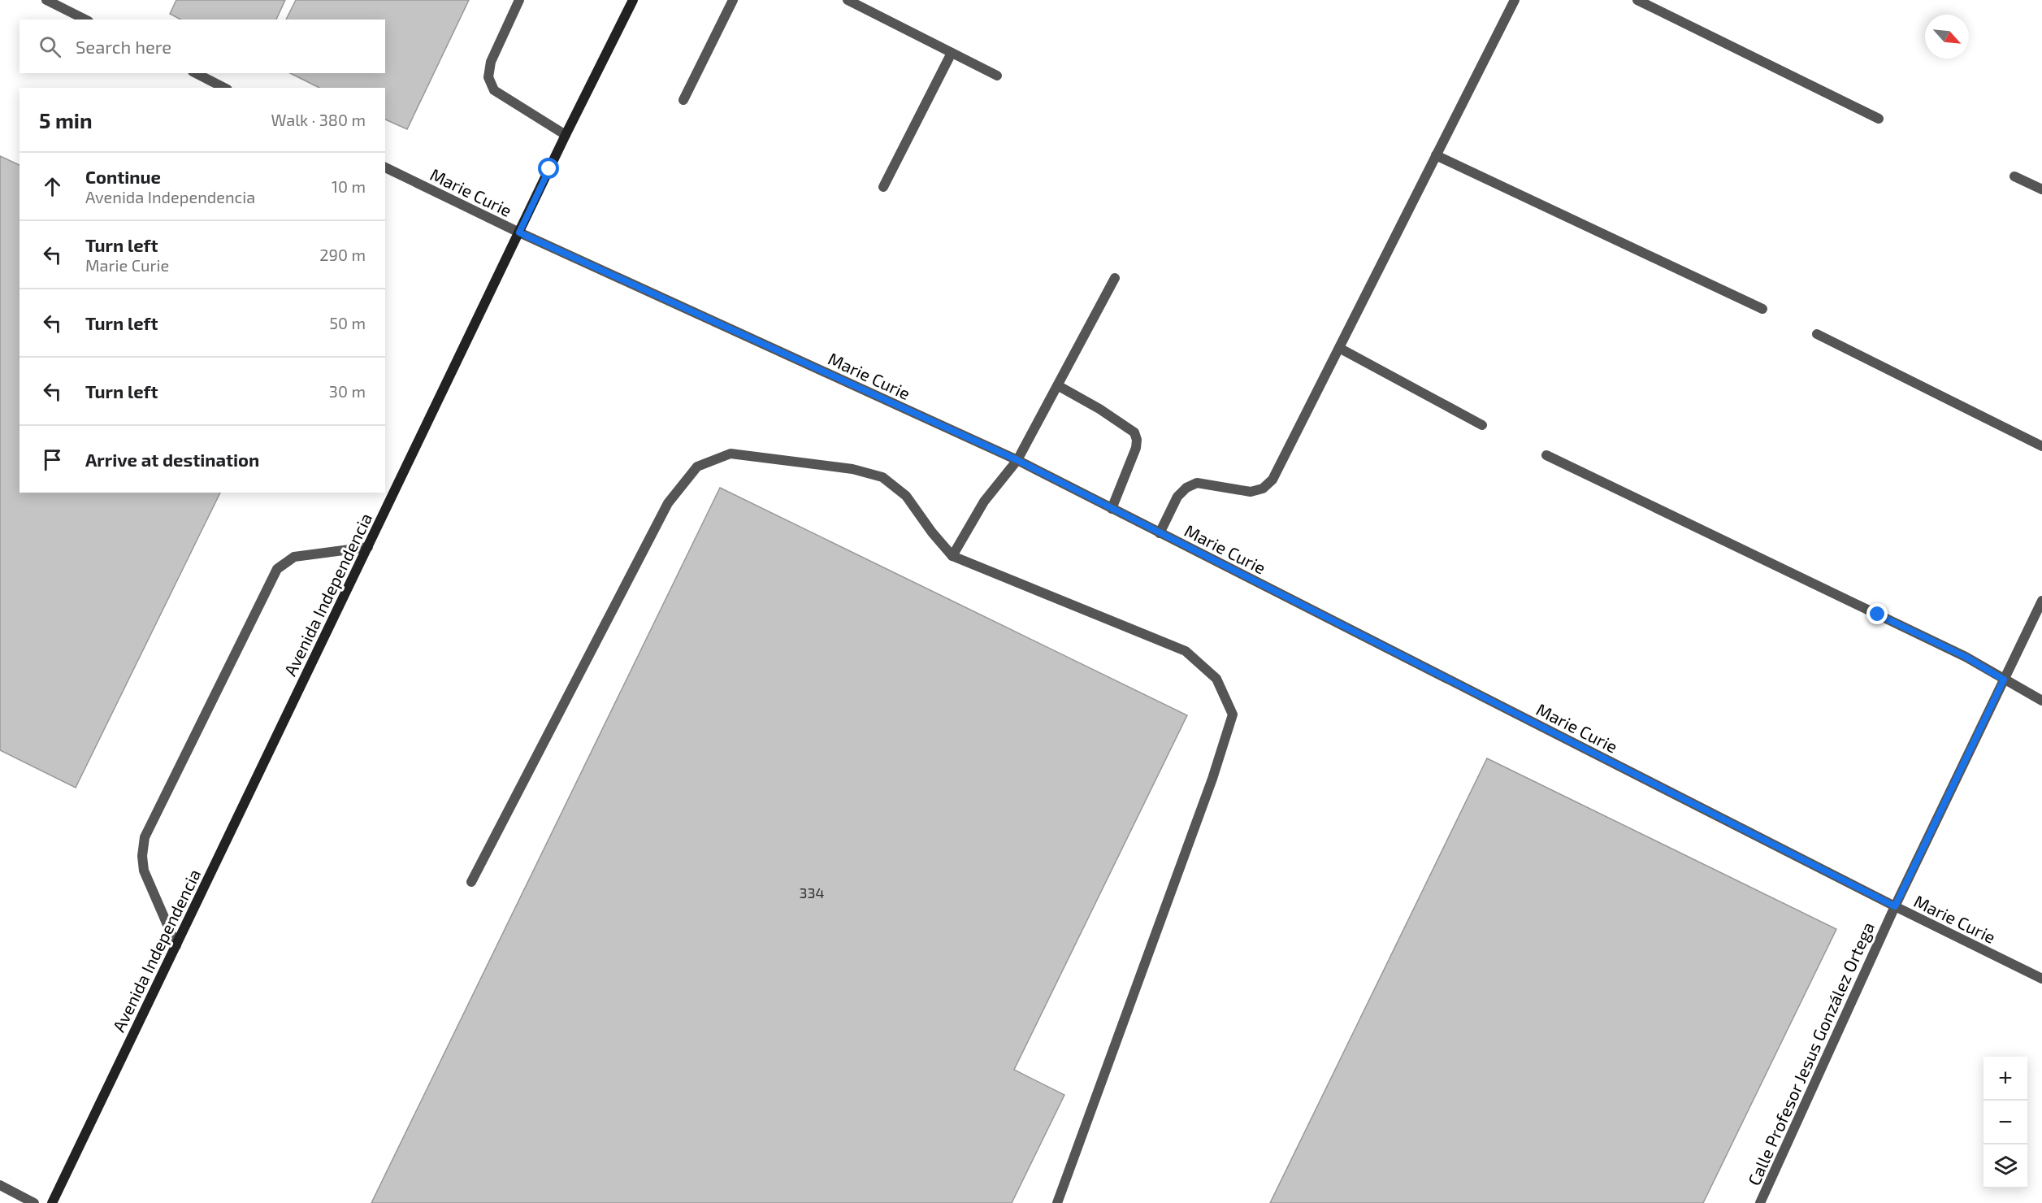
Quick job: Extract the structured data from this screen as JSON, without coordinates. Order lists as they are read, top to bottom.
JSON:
{
  "streets": {
    "main road": ["Avenida Independencia"],
    "street": ["Marie Curie", "Calle Profesor Jesus González Ortega"]
  },
  "crossings": [
    ["Marie Curie", "Avenida Independencia"],
    ["Marie Curie", "Calle Profesor Jesus González Ortega"]
  ],
  "house_numbers": ["334"],
  "north": "bottom right",
  "page": {
    "search": "Search here",
    "heading": ["5 min", "Walk · 380 m"],
    "list": [
      ["Continue", "Avenida Independencia", "10 m"],
      ["Turn left", "Marie Curie", "290 m"],
      ["Turn left", "50 m"],
      ["Turn left", "30 m"],
      "Arrive at destination"
    ],
    "map_buttons": ["+", "−"]
  }
}
